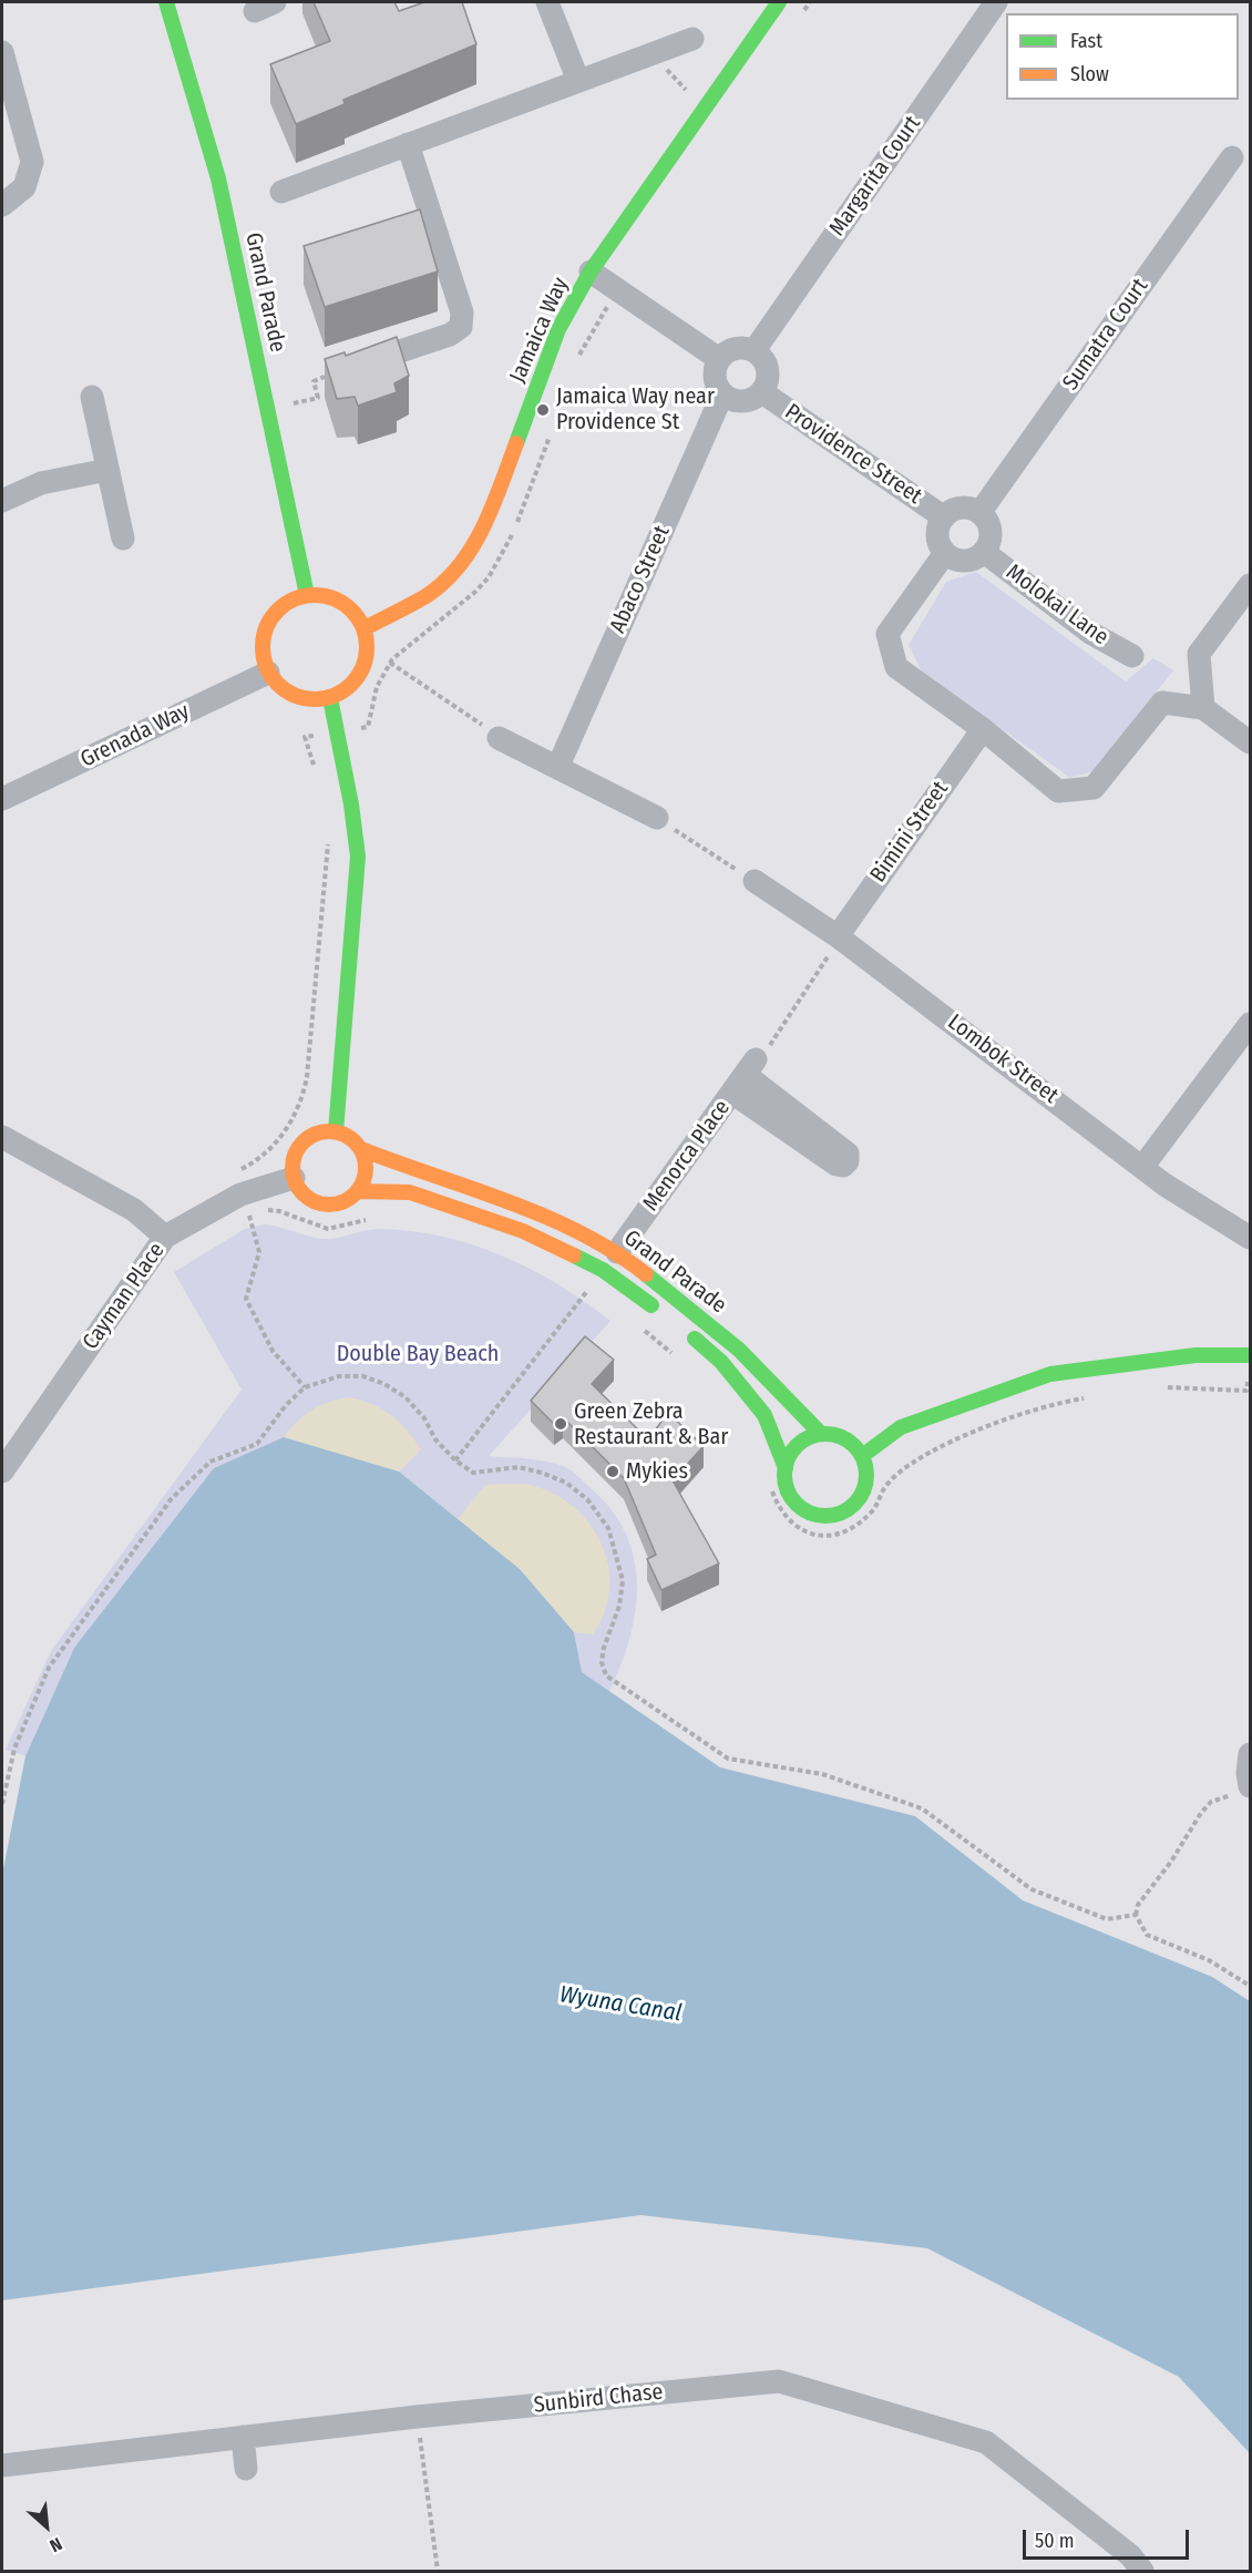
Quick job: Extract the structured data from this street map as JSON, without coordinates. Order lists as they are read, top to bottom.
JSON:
{
  "streets": {
    "street": [
      "Margarita Court",
      "Grand Parade",
      "Jamaica Way",
      "Sumatra Court",
      "Providence Street",
      "Abaco Street",
      "Molokai Lane",
      "Grenada Way",
      "Bimini Street",
      "Lombok Street",
      "Menorca Place",
      "Cayman Place",
      "Sunbird Chase"
    ]
  },
  "crossings": [
    ["Margarita Court", "Providence Street"],
    ["Margarita Court", "Abaco Street"],
    ["Grand Parade", "Jamaica Way"],
    ["Grand Parade", "Grenada Way"],
    ["Grand Parade", "Menorca Place"],
    ["Grand Parade", "Cayman Place"],
    ["Jamaica Way", "Grenada Way"],
    ["Sumatra Court", "Providence Street"],
    ["Sumatra Court", "Molokai Lane"],
    ["Providence Street", "Abaco Street"],
    ["Providence Street", "Molokai Lane"],
    ["Bimini Street", "Lombok Street"]
  ],
  "water": ["Wyuna Canal"],
  "parks": ["Double Bay Beach"],
  "places": ["Jamaica Way near Providence St", "Green Zebra Restaurant & Bar", "Mykies"],
  "legend": ["Fast", "Slow"],
  "scale_bar": "50 m",
  "north": "bottom right"
}
